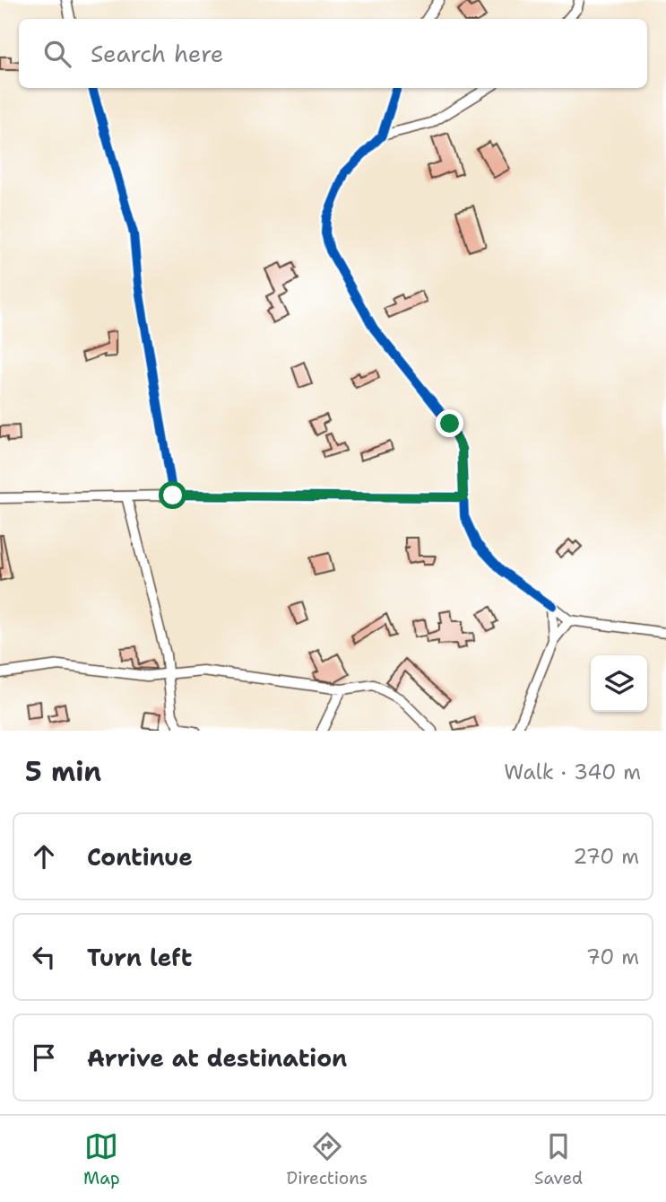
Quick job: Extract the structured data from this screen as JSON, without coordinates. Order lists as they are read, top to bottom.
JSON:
{
  "page": {
    "search": "Search here",
    "heading": ["5 min", "Walk · 340 m"],
    "list": [
      ["Continue", "270 m"],
      ["Turn left", "70 m"],
      "Arrive at destination"
    ],
    "nav": ["Map", "Directions", "Saved"]
  }
}
